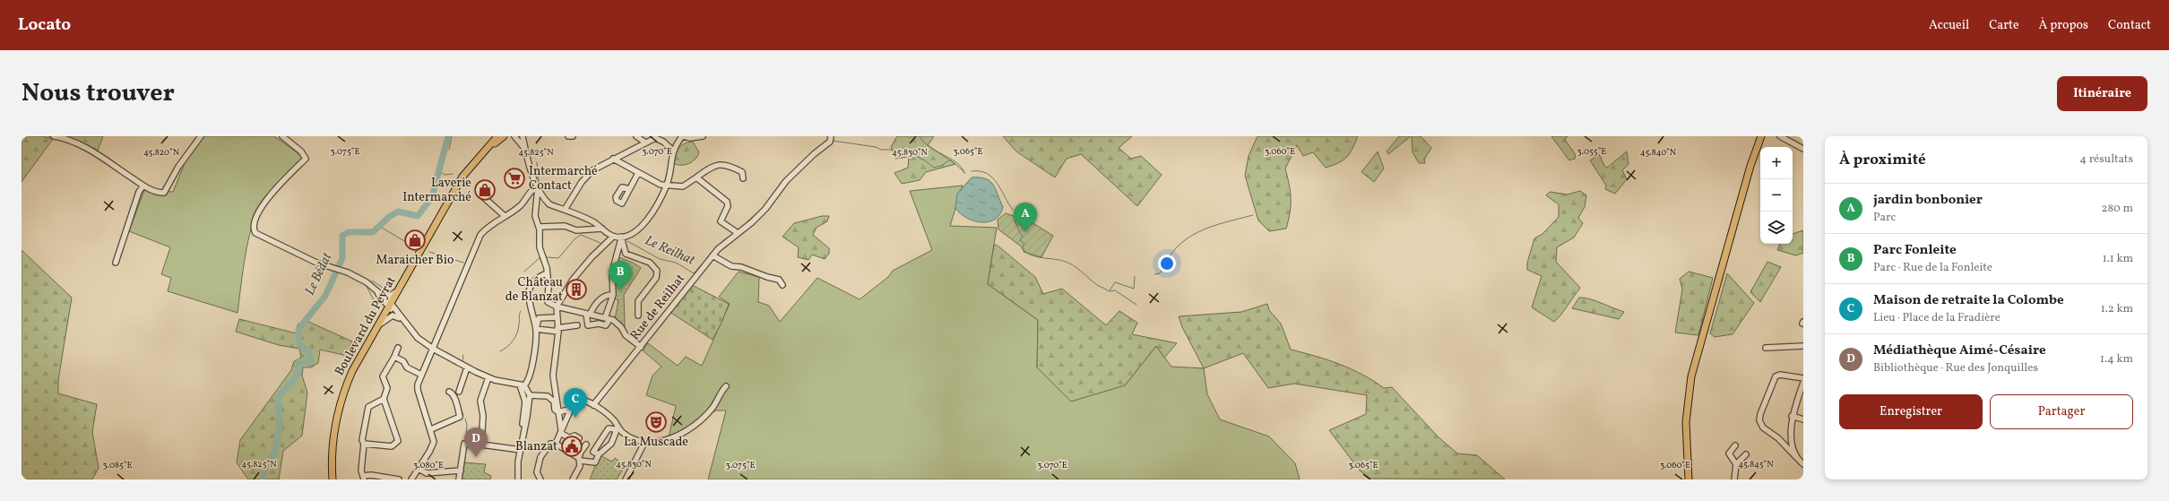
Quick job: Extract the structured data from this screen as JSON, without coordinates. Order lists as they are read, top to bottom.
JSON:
{
  "streets": {
    "main road": ["Boulevard du Peyrat"],
    "street": ["Rue de Reilhat"]
  },
  "water": ["Le Reilhat", "Le Bédat"],
  "places": {
    "supermarket": ["Intermarché Contact"],
    "shop": ["Laverie Intermarché", "Maraicher Bio"],
    "building": ["Château de Blanzat"],
    "theatre": ["La Muscade"],
    "public building": ["Blanzat"]
  },
  "page": {
    "header": "Locato",
    "nav": [
      "Accueil",
      "Carte",
      "À propos",
      "Contact"
    ],
    "title": "Nous trouver",
    "buttons": [
      "Itinéraire",
      ["Enregistrer", "Partager"]
    ],
    "heading": ["À proximité", "4 résultats"],
    "map_buttons": ["+", "−"],
    "list": [
      {
        "mark": "A",
        "name": "jardin bonbonier",
        "note": "Parc",
        "value": "280 m"
      },
      {
        "mark": "B",
        "name": "Parc Fonleite",
        "note": "Parc · Rue de la Fonleite",
        "value": "1.1 km"
      },
      {
        "mark": "C",
        "name": "Maison de retraite la Colombe",
        "note": "Lieu · Place de la Fradière",
        "value": "1.2 km"
      },
      {
        "mark": "D",
        "name": "Médiathèque Aimé-Césaire",
        "note": "Bibliothèque · Rue des Jonquilles",
        "value": "1.4 km"
      }
    ],
    "pins": [
      "A",
      "B",
      "C",
      "D"
    ]
  },
  "coordinates": [
    "3.055°E",
    "3.075°E",
    "3.070°E",
    "3.060°E",
    "3.065°E",
    "45.820°N",
    "45.825°N",
    "45.830°N",
    "45.840°N",
    "45.845°N",
    "3.085°E",
    "3.080°E"
  ]
}
